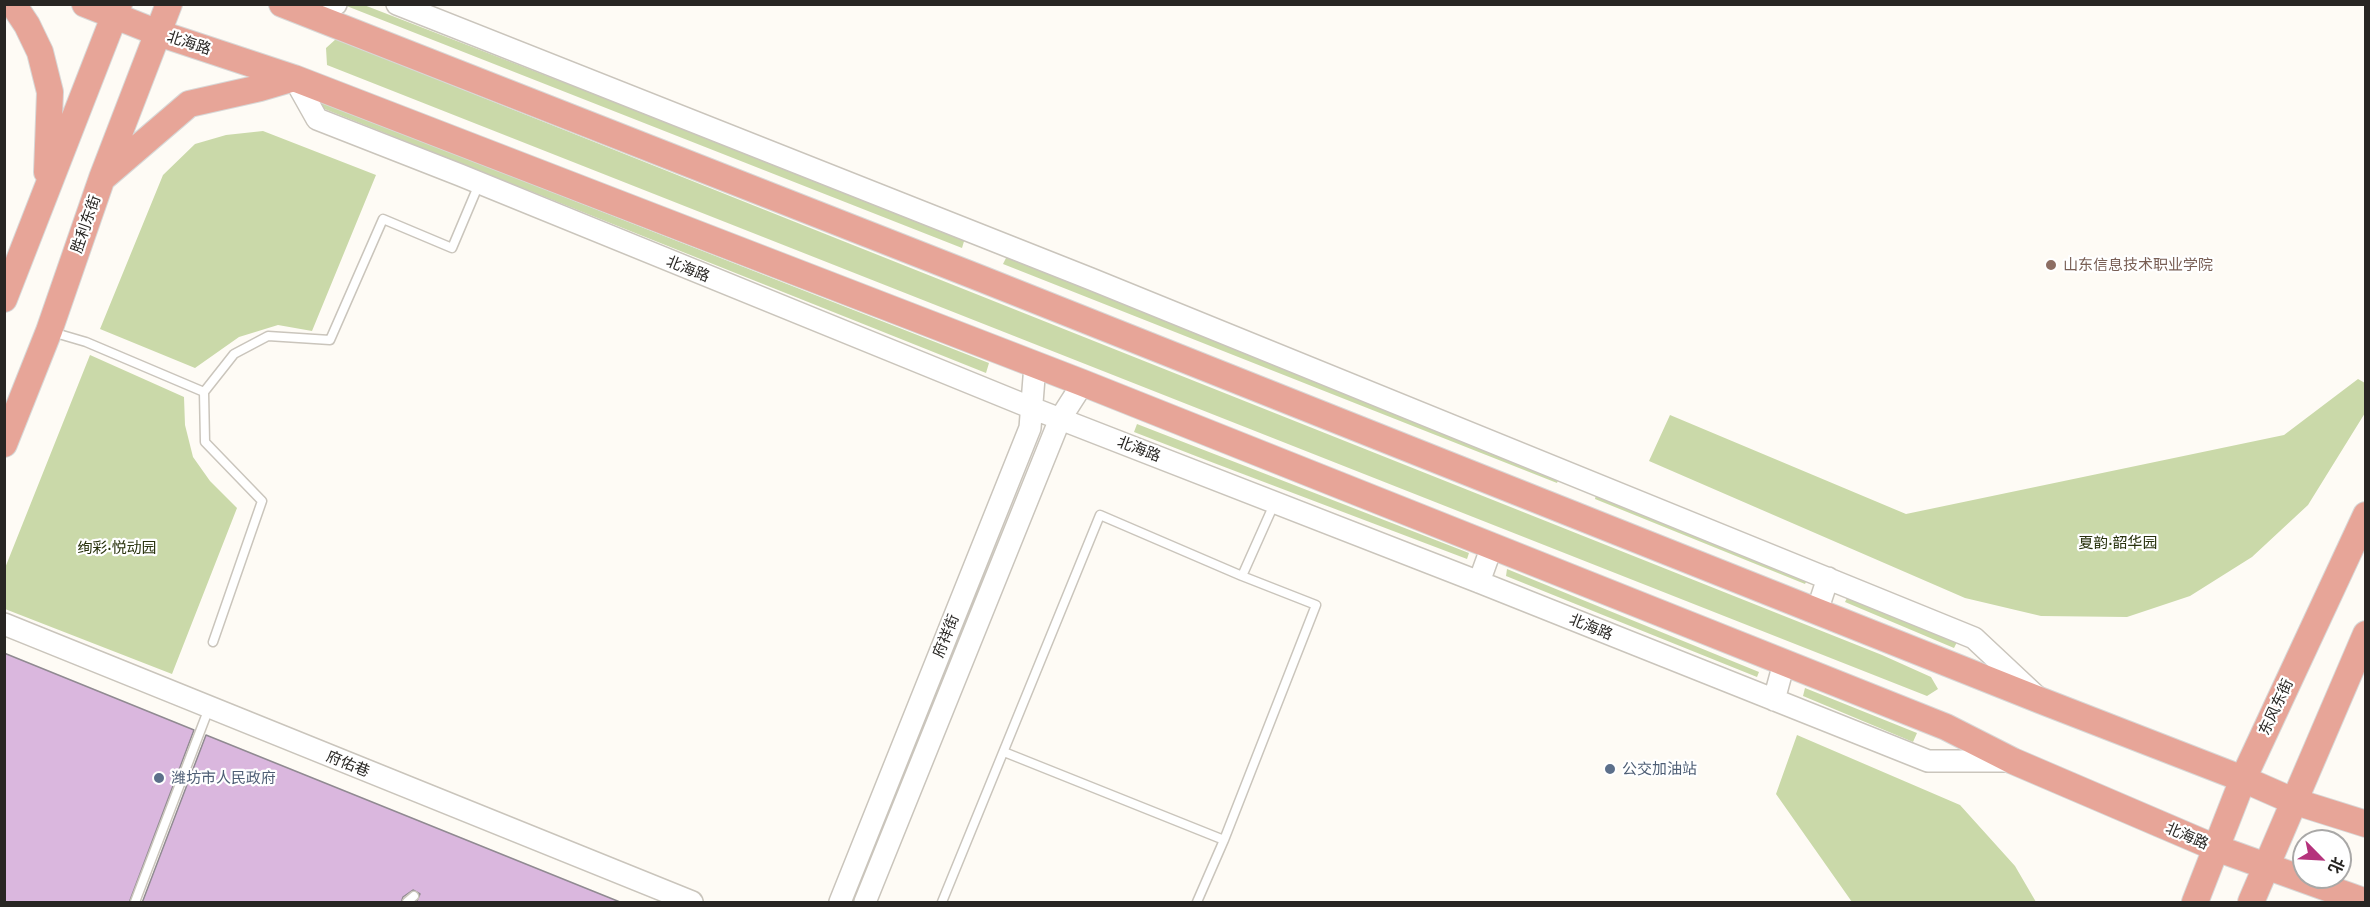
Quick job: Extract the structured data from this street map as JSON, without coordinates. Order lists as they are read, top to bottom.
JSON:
{
  "streets": {
    "main road": ["北海路", "胜利东街", "东风东街"],
    "street": ["府祥街", "府佑巷"]
  },
  "crossings": [
    ["北海路", "胜利东街"],
    ["北海路", "府祥街"],
    ["北海路", "东风东街"]
  ],
  "parks": ["夏韵·韶华园", "绚彩·悦动园"],
  "places": ["山东信息技术职业学院", "公交加油站", "潍坊市人民政府"],
  "north": "bottom right"
}
